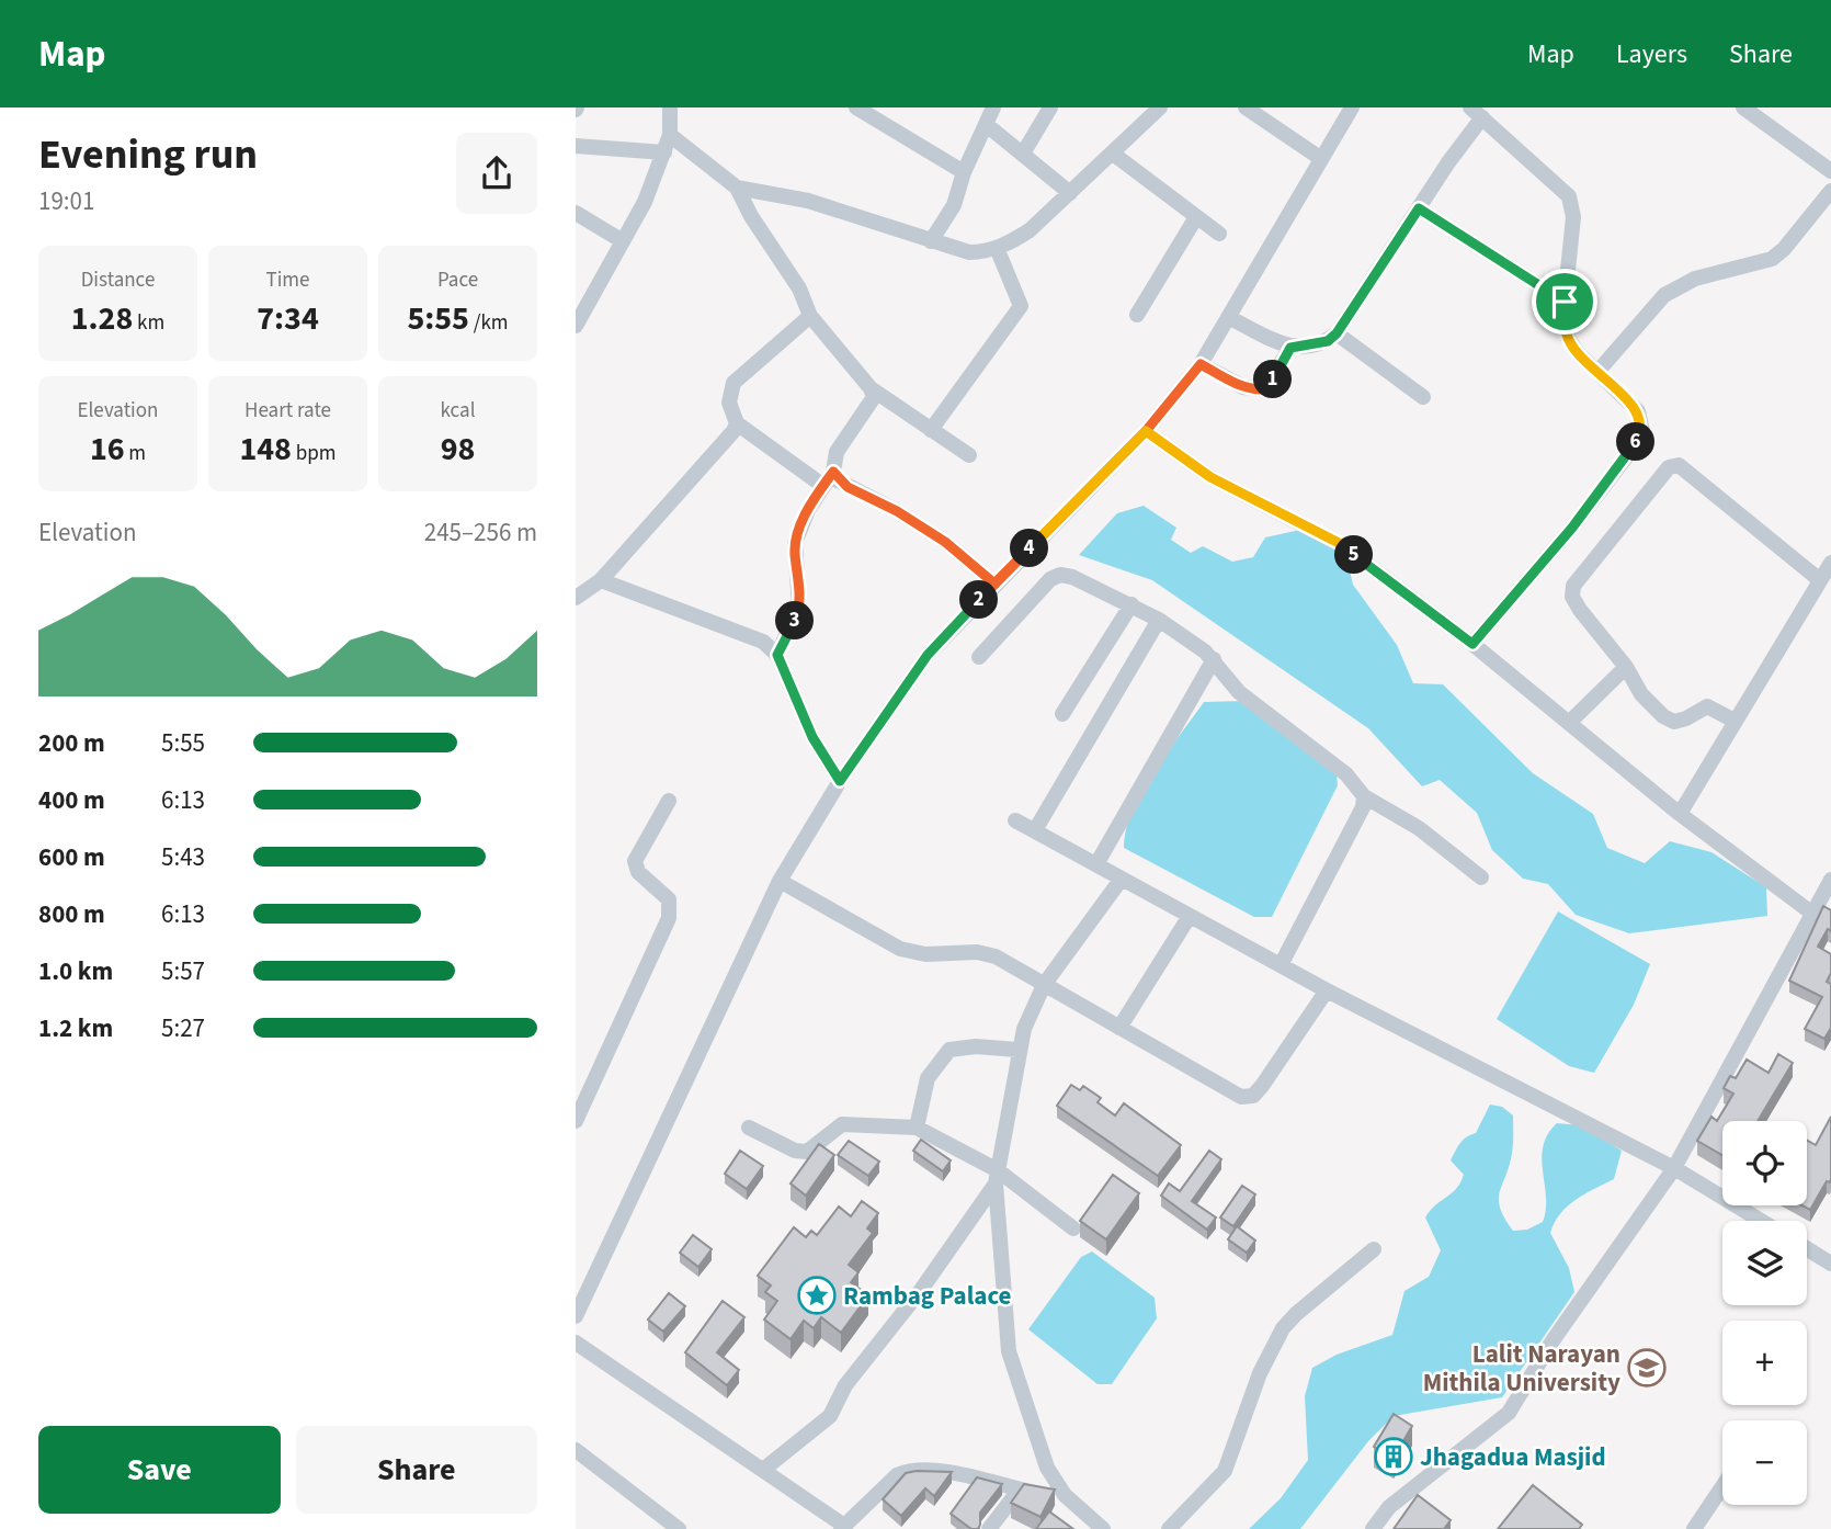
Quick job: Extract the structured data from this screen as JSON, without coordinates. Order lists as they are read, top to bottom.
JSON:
{
  "places": {
    "place": ["Rambag Palace"],
    "school or university": ["Lalit Narayan Mithila University"],
    "building": ["Jhagadua Masjid"]
  },
  "page": {
    "header": "Map",
    "nav": ["Map", "Layers", "Share"],
    "heading": ["Evening run", "19:01"],
    "stats": [
      ["Distance", "1.28 km"],
      ["Time", "7:34"],
      ["Pace", "5:55 /km"],
      ["Elevation", "16 m"],
      ["Heart rate", "148 bpm"],
      ["kcal", "98"]
    ],
    "pins": [
      "1",
      "6",
      "4",
      "5",
      "2",
      "3"
    ],
    "chart": ["Elevation", "245–256 m"],
    "list": [
      {
        "name": "200 m",
        "note": "5:55"
      },
      {
        "name": "400 m",
        "note": "6:13"
      },
      {
        "name": "600 m",
        "note": "5:43"
      },
      {
        "name": "800 m",
        "note": "6:13"
      },
      {
        "name": "1.0 km",
        "note": "5:57"
      },
      {
        "name": "1.2 km",
        "note": "5:27"
      }
    ],
    "map_buttons": ["+", "−"],
    "buttons": ["Save", "Share"]
  }
}
